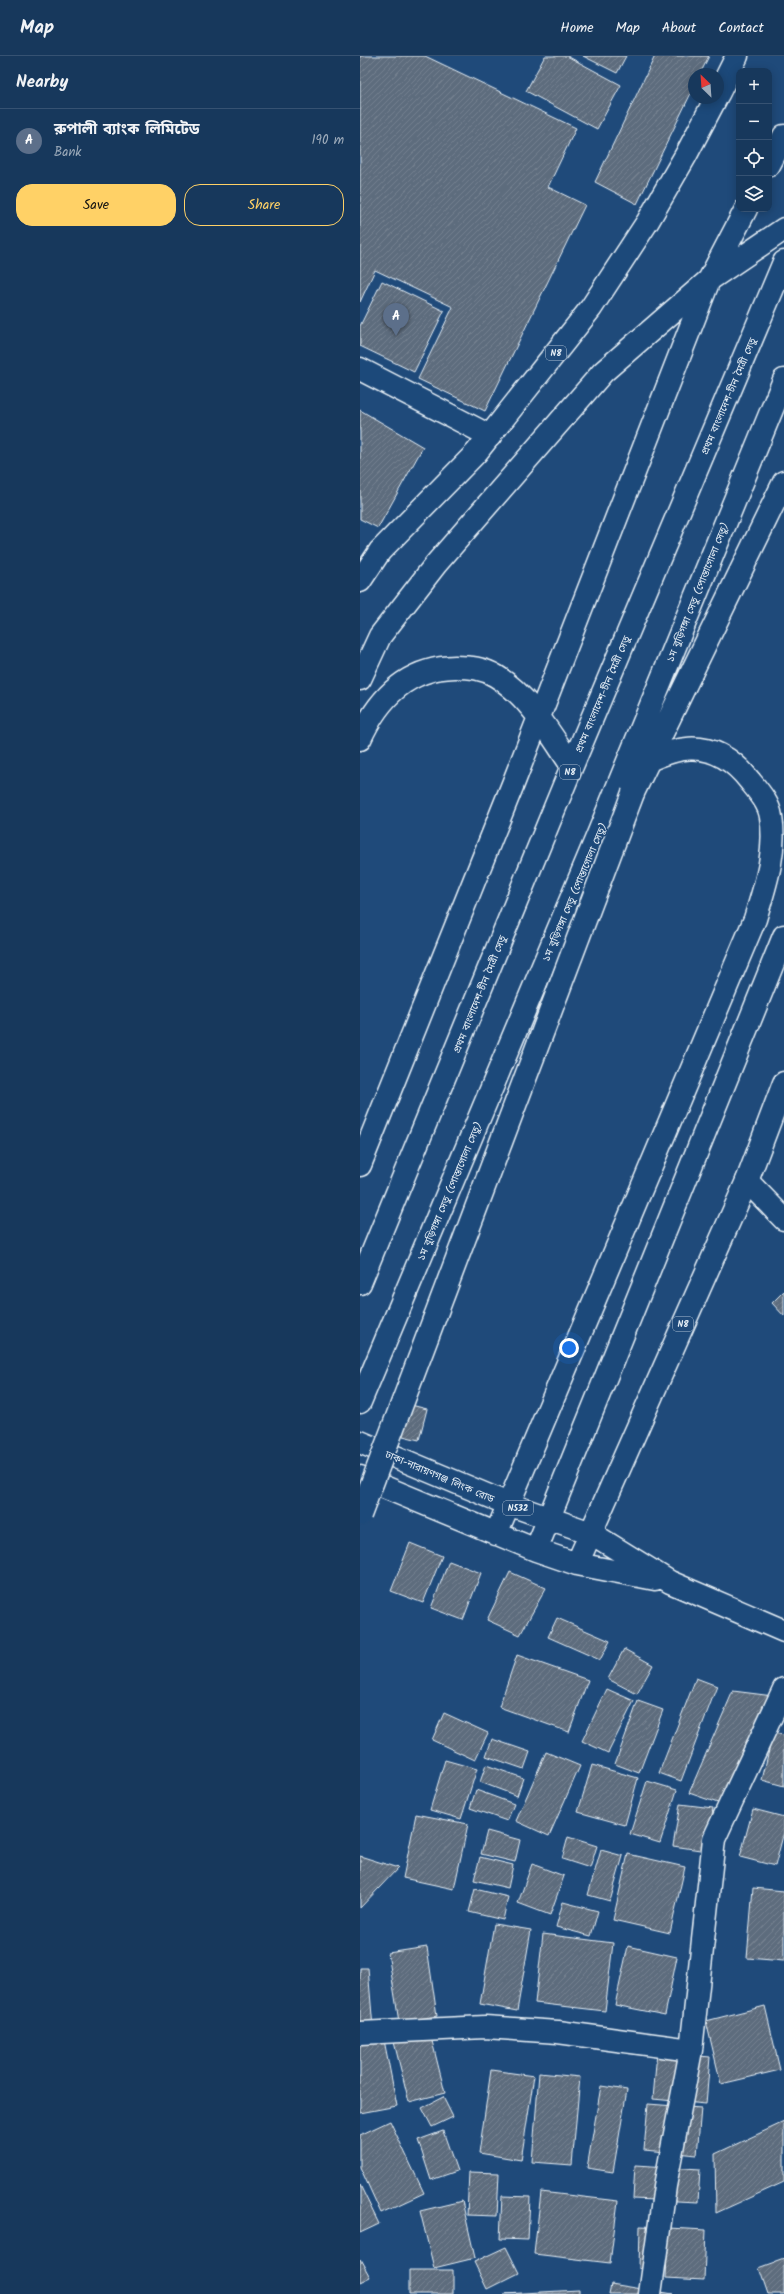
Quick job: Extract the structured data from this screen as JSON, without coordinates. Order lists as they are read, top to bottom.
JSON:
{
  "streets": {
    "main road": [
      "N8",
      "প্রথম বাংলাদেশ-চীন মৈত্রী সেতু",
      "১ম বুড়িগঙ্গা সেতু (পোস্তাগোলা সেতু)",
      "ঢাকা-নারায়ণগঞ্জ লিংক রোড",
      "N532"
    ]
  },
  "crossings": [
    ["N8", "ঢাকা-নারায়ণগঞ্জ লিংক রোড"]
  ],
  "north": "top left",
  "page": {
    "header": "Map",
    "nav": [
      "Home",
      "Map",
      "About",
      "Contact"
    ],
    "heading": "Nearby",
    "map_buttons": ["+", "−"],
    "list": [
      {
        "mark": "A",
        "name": "রুপালী ব্যাংক লিমিটেড",
        "note": "Bank",
        "value": "190 m"
      }
    ],
    "buttons": ["Save", "Share"],
    "pins": "A"
  }
}
